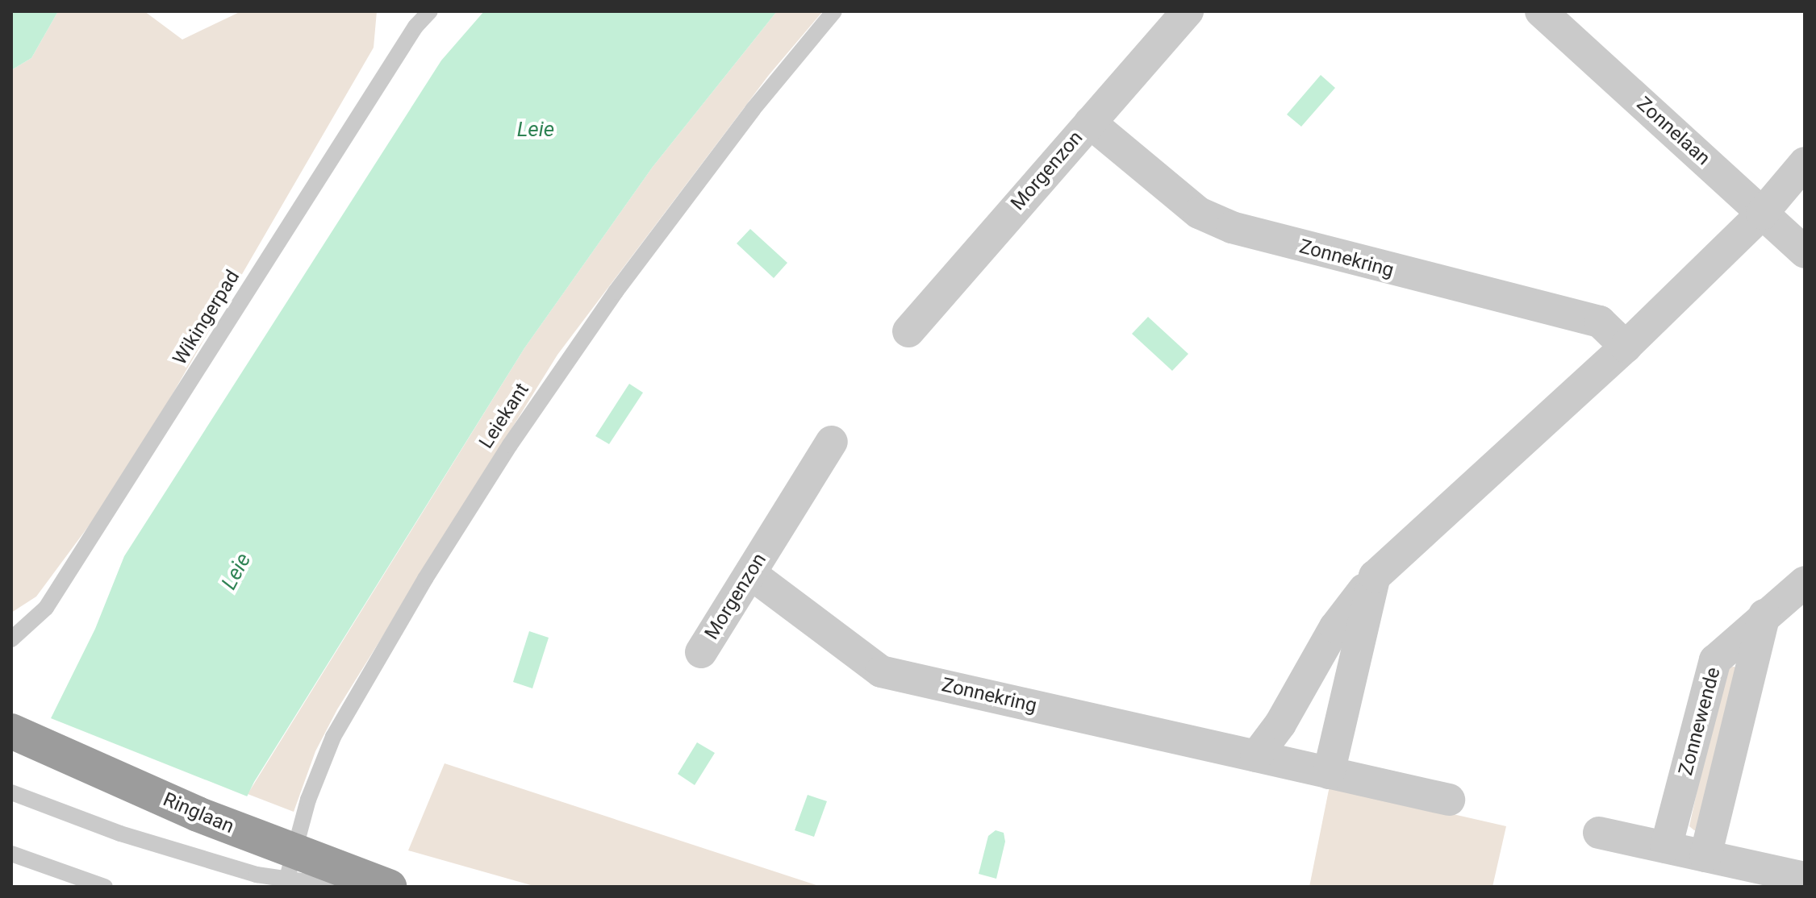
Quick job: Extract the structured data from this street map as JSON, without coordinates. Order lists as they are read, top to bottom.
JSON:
{
  "streets": {
    "highway": ["Ringlaan"],
    "street": [
      "Zonnelaan",
      "Morgenzon",
      "Zonnekring",
      "Zonnewende"
    ],
    "lane": ["Wikingerpad", "Leiekant"]
  },
  "crossings": [
    ["Morgenzon", "Zonnekring"]
  ],
  "water": ["Leie"]
}
